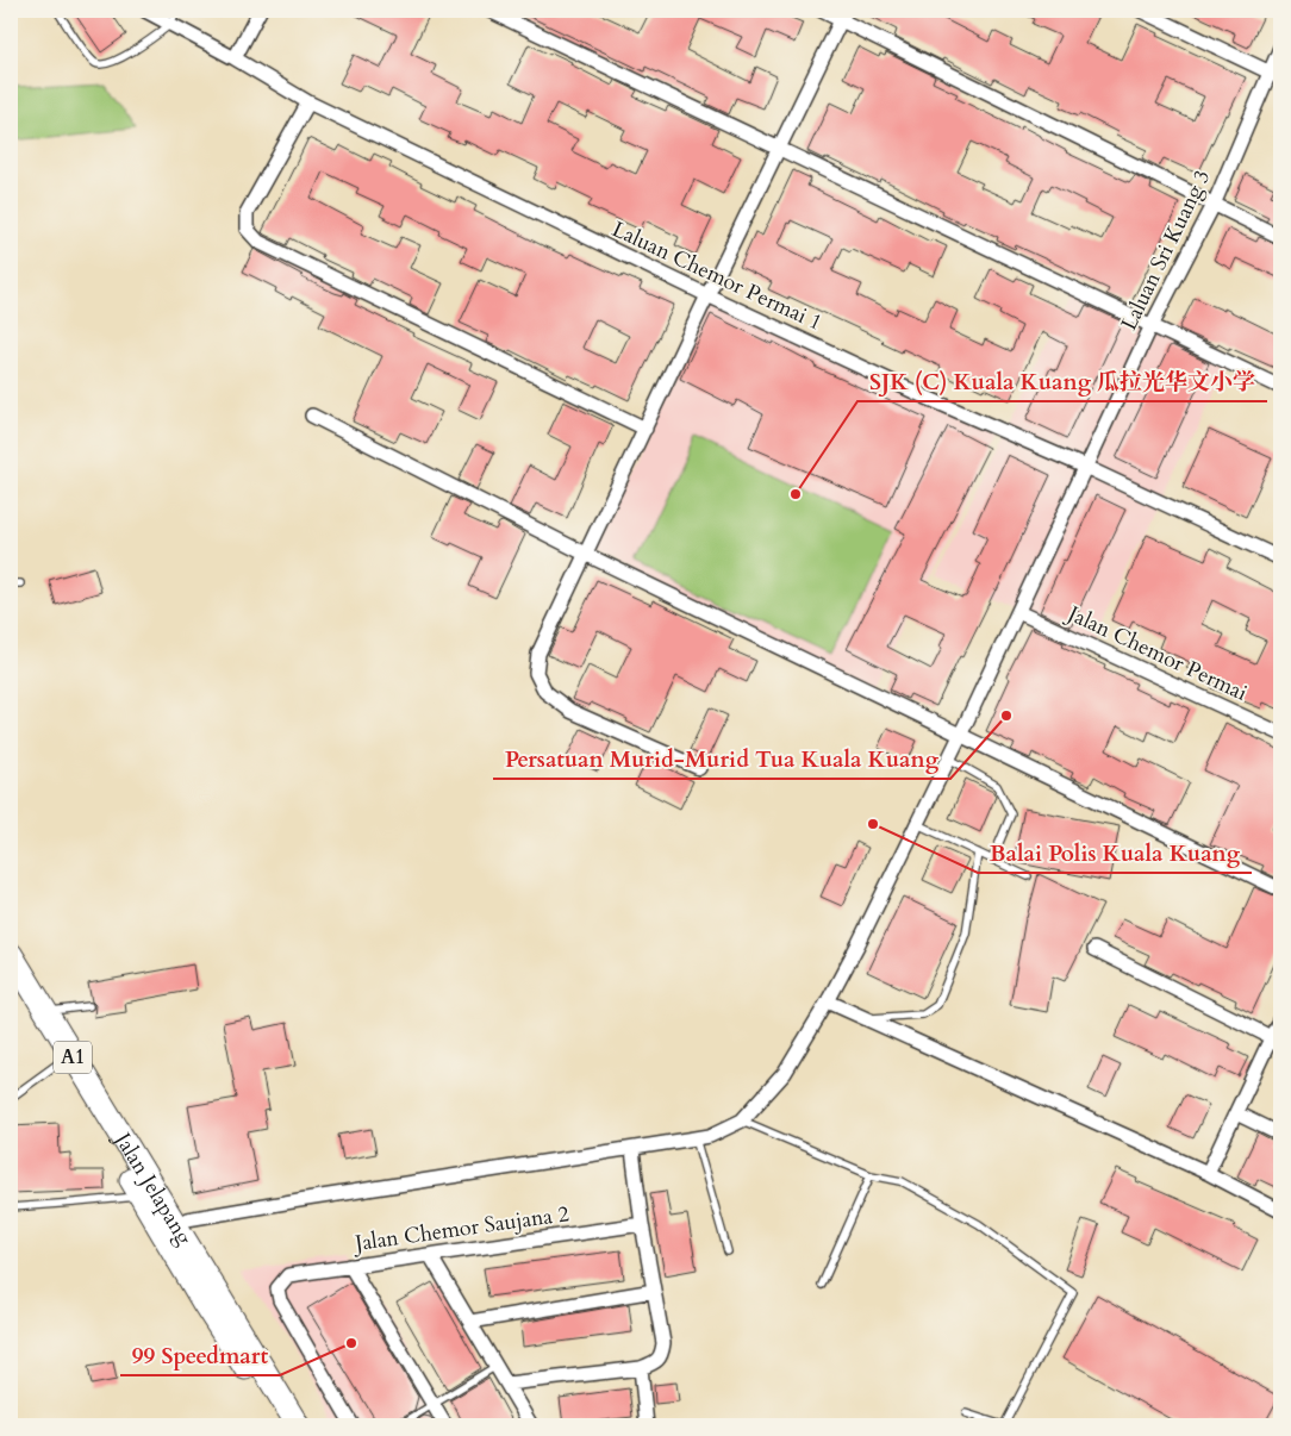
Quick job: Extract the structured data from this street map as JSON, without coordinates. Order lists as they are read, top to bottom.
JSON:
{
  "streets": {
    "main road": ["A1", "Jalan Jelapang"],
    "street": [
      "Laluan Sri Kuang 3",
      "Laluan Chemor Permai 1",
      "Jalan Chemor Permai",
      "Jalan Chemor Saujana 2"
    ]
  },
  "crossings": [
    ["Laluan Sri Kuang 3", "Laluan Chemor Permai 1"],
    ["Laluan Sri Kuang 3", "Jalan Chemor Permai"]
  ],
  "places": [
    "SJK (C) Kuala Kuang 瓜拉光华文小学",
    "Persatuan Murid-Murid Tua Kuala Kuang",
    "Balai Polis Kuala Kuang",
    "99 Speedmart"
  ]
}
